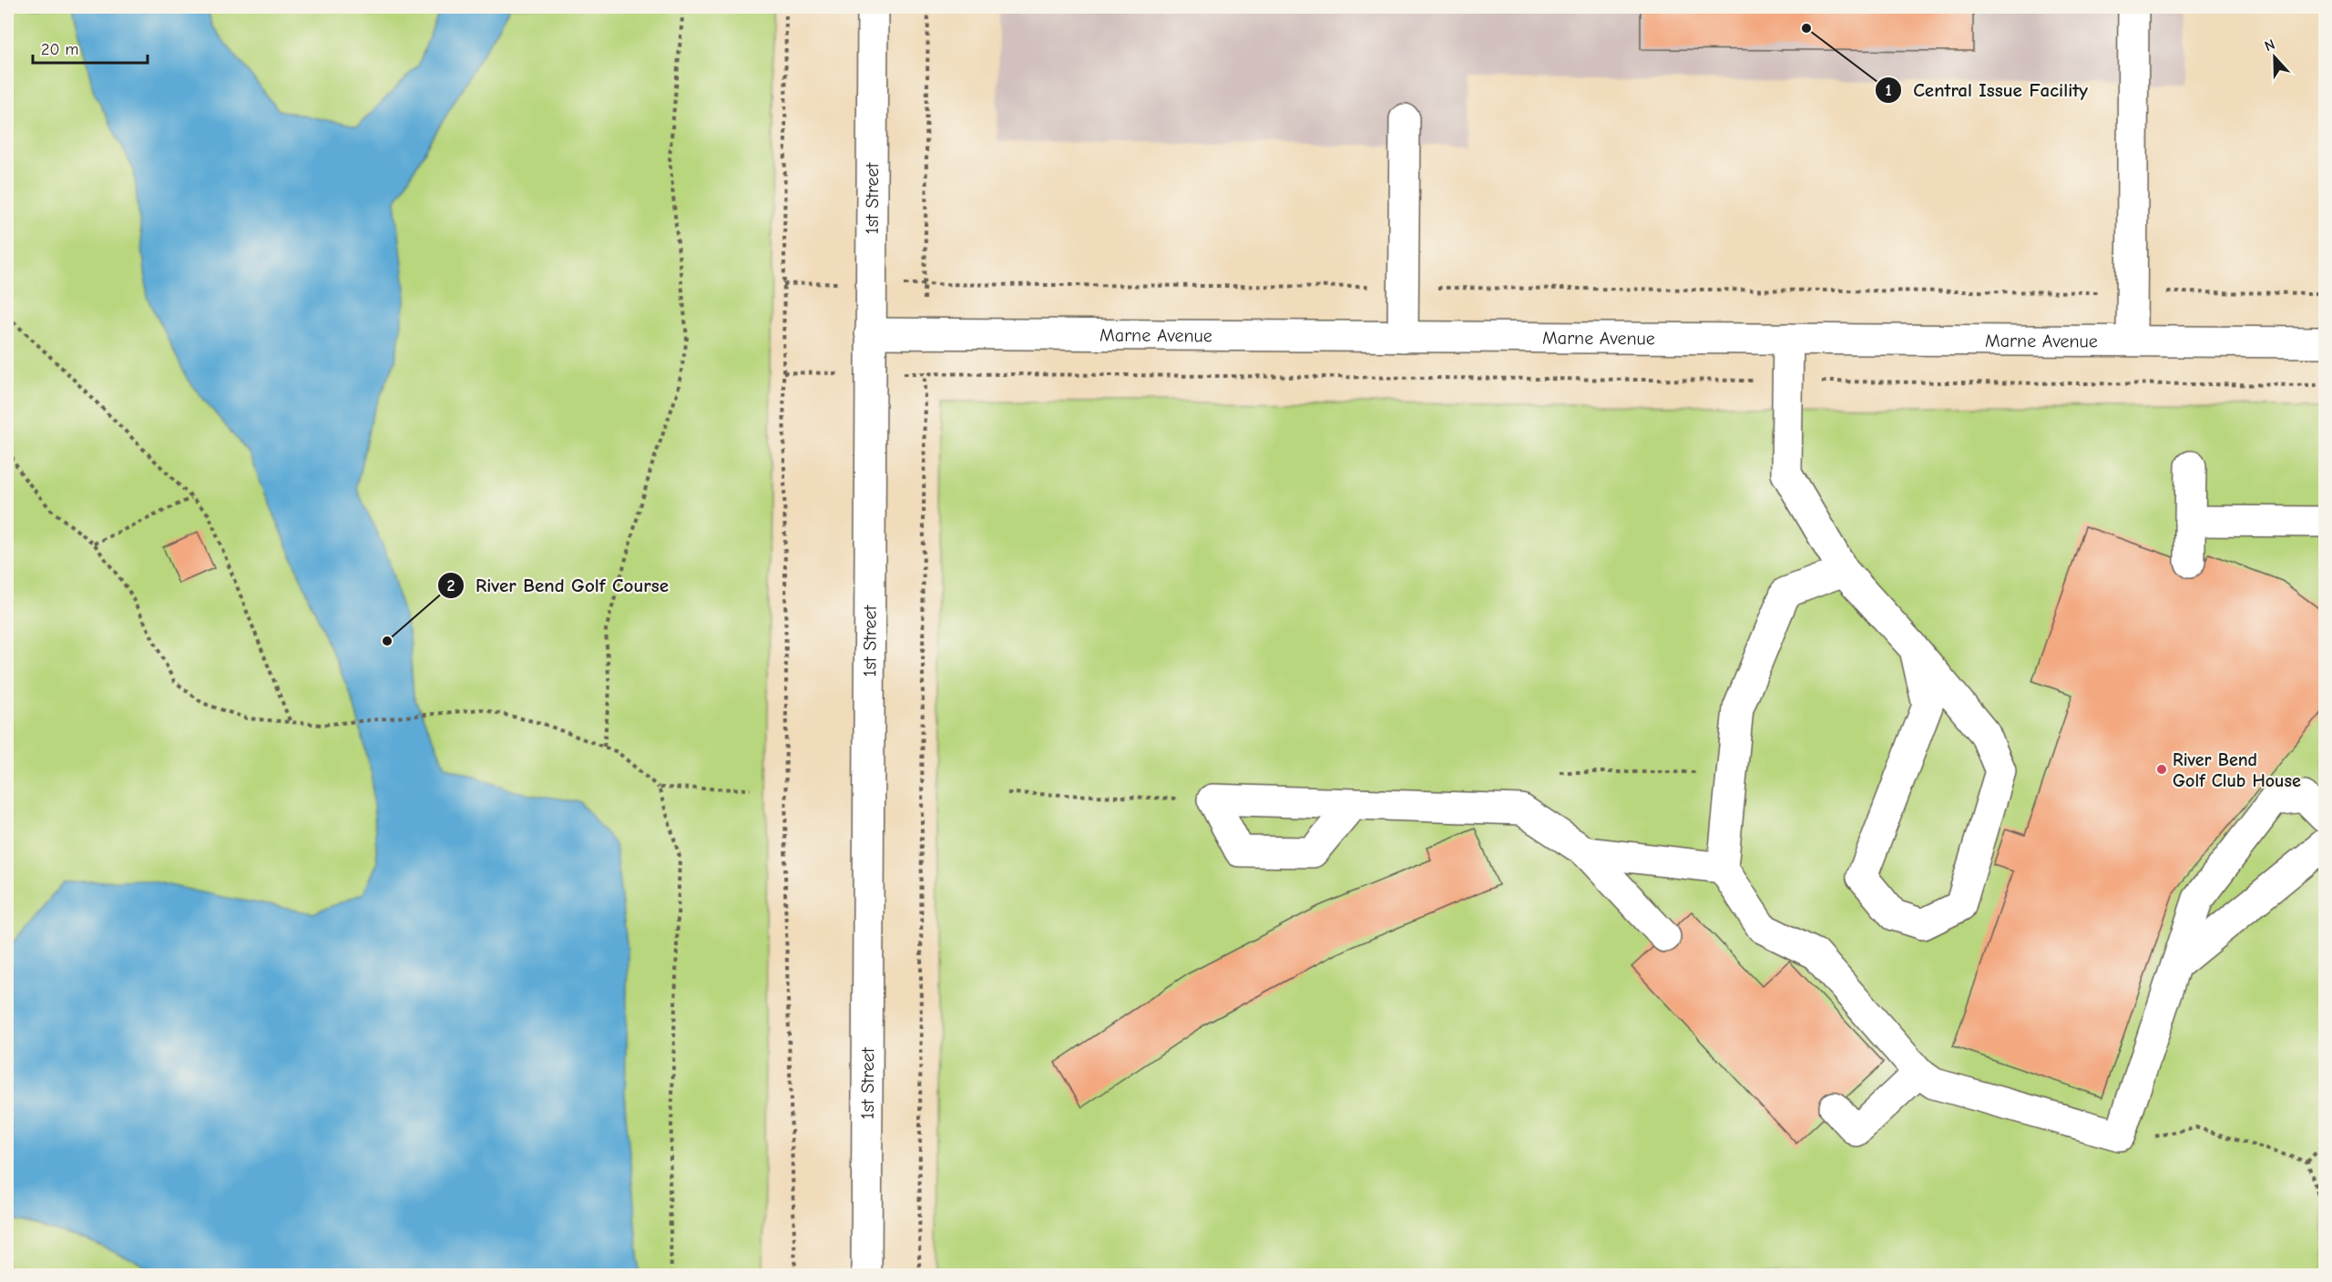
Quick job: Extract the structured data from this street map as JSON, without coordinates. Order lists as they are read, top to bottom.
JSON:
{
  "streets": {
    "street": ["1st Street", "Marne Avenue"]
  },
  "crossings": [
    ["1st Street", "Marne Avenue"]
  ],
  "places": ["Central Issue Facility", "River Bend Golf Course", "River Bend Golf Club House"],
  "scale_bar": "20 m",
  "north": "top"
}
